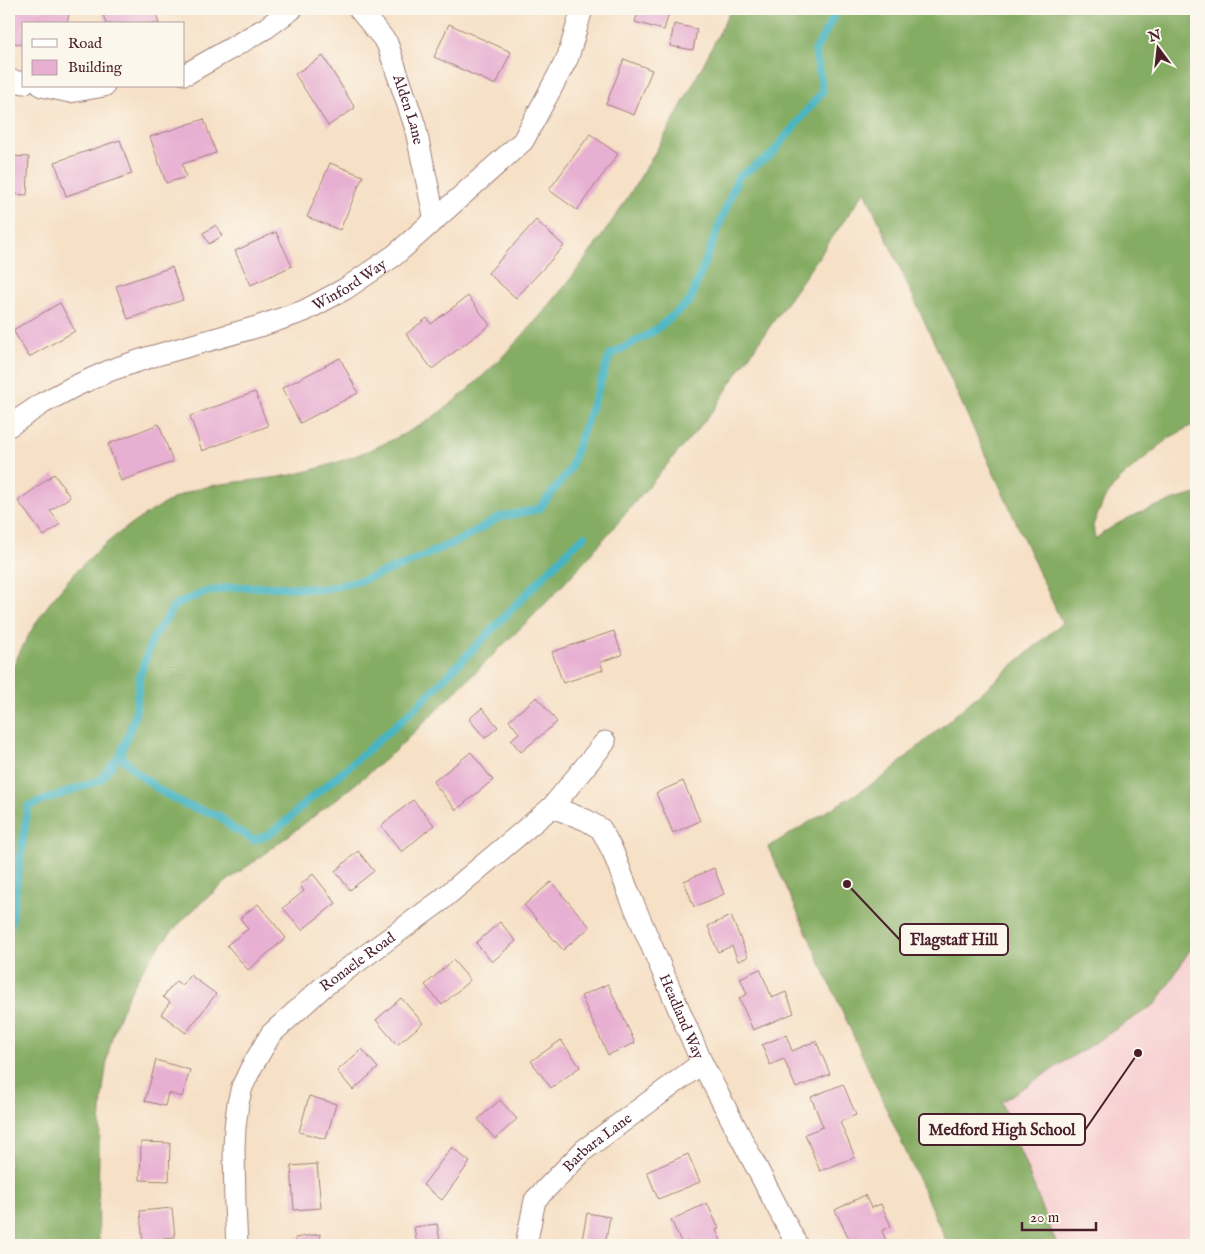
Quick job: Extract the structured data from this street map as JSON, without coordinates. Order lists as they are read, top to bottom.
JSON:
{
  "streets": {
    "street": [
      "Alden Lane",
      "Winford Way",
      "Ronaele Road",
      "Headland Way",
      "Barbara Lane"
    ]
  },
  "crossings": [
    ["Alden Lane", "Winford Way"],
    ["Ronaele Road", "Headland Way"],
    ["Headland Way", "Barbara Lane"]
  ],
  "places": ["Flagstaff Hill", "Medford High School"],
  "legend": ["Road", "Building"],
  "scale_bar": "20 m",
  "north": "top"
}
